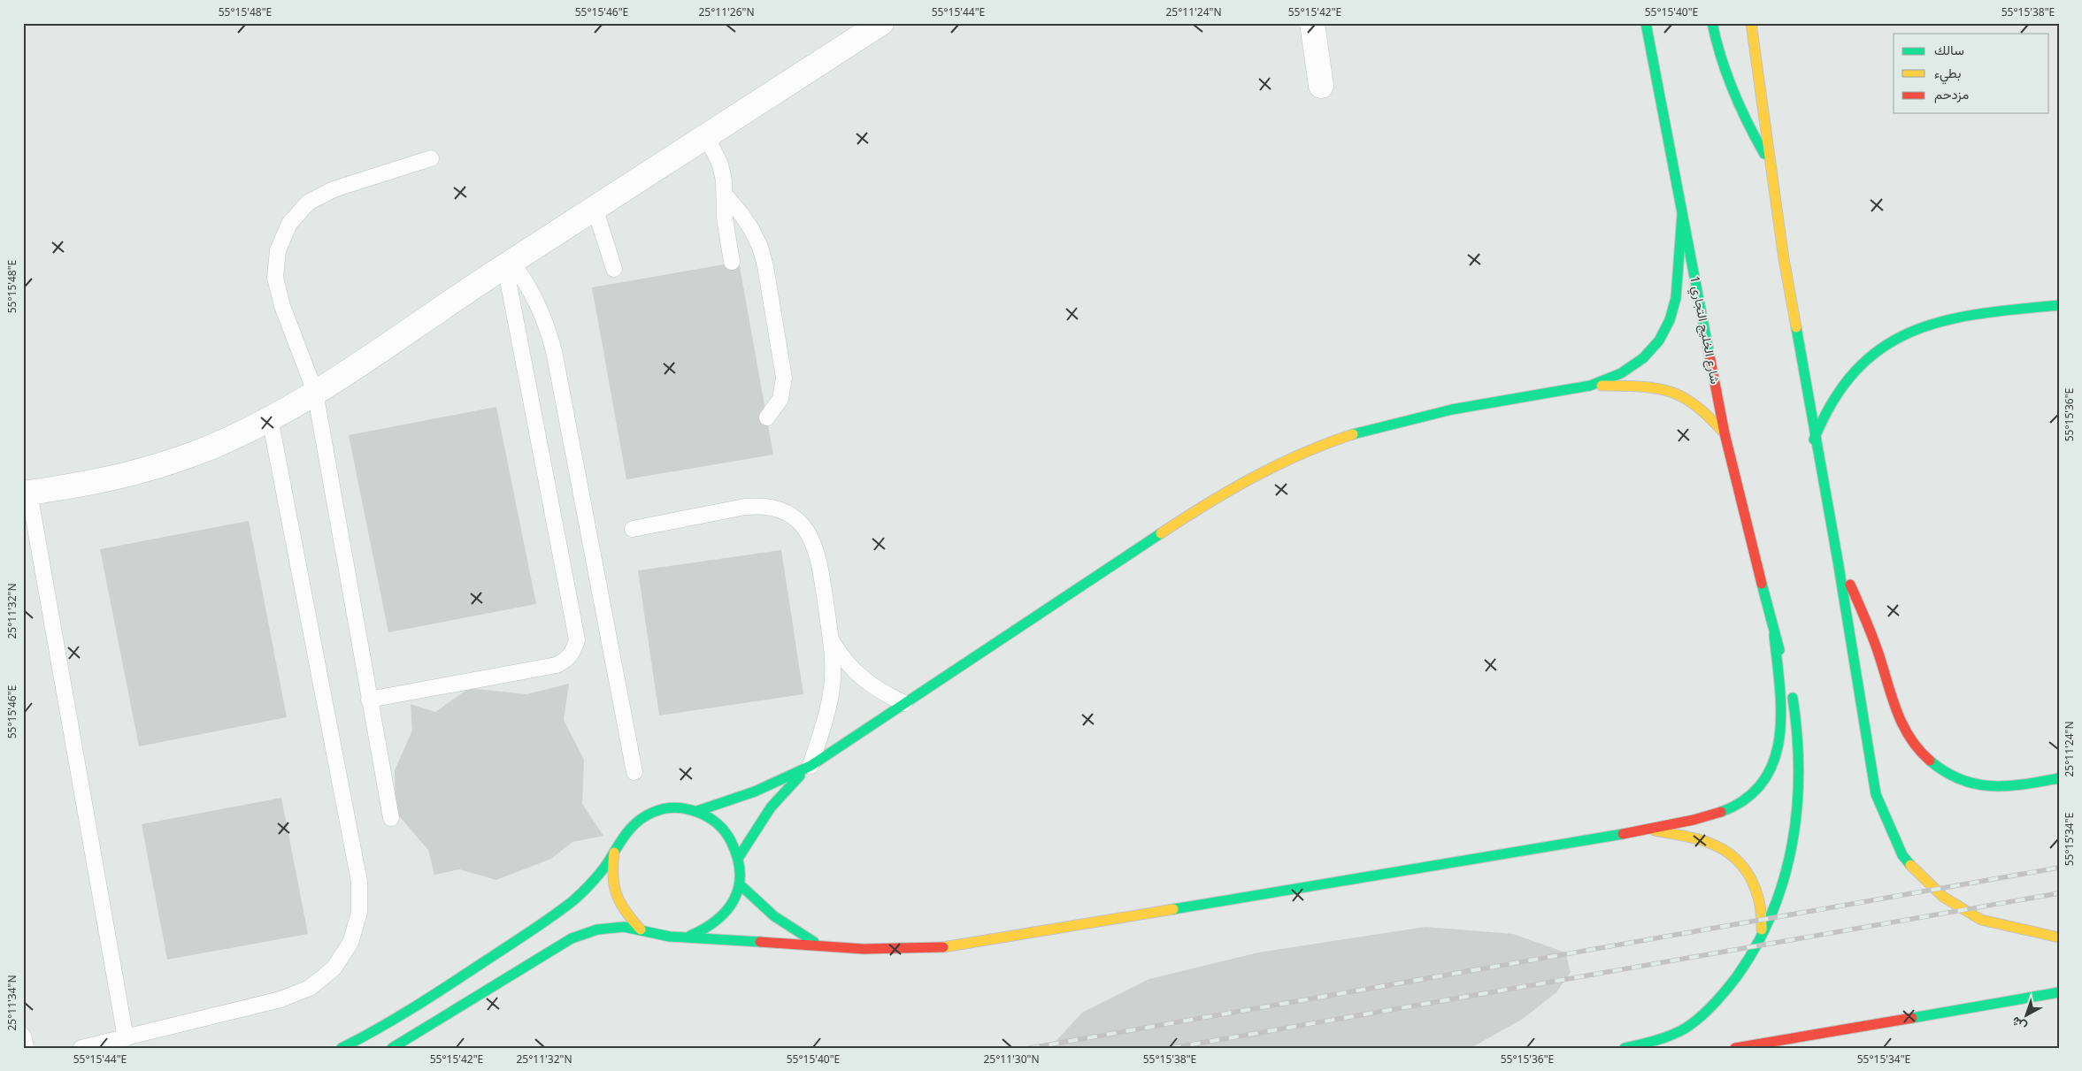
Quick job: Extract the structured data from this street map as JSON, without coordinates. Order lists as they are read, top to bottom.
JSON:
{
  "streets": {
    "main road": ["شارع الخليج التجاري 1"]
  },
  "legend": ["سالك", "بطيء", "مزدحم"],
  "north": "bottom left",
  "coordinates": [
    "55°15'48\"E",
    "55°15'46\"E",
    "25°11'26\"N",
    "55°15'44\"E",
    "25°11'24\"N",
    "55°15'42\"E",
    "55°15'40\"E",
    "55°15'38\"E",
    "55°15'36\"E",
    "25°11'32\"N",
    "55°15'34\"E",
    "25°11'34\"N",
    "25°11'30\"N"
  ]
}
